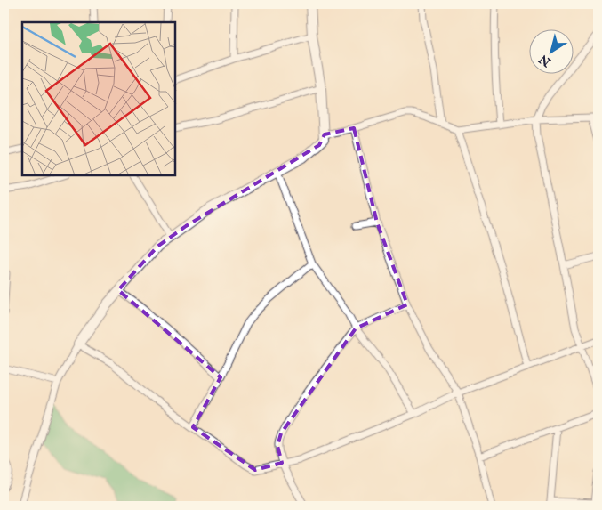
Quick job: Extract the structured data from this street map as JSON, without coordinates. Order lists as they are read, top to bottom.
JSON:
{
  "north": "bottom left"
}
